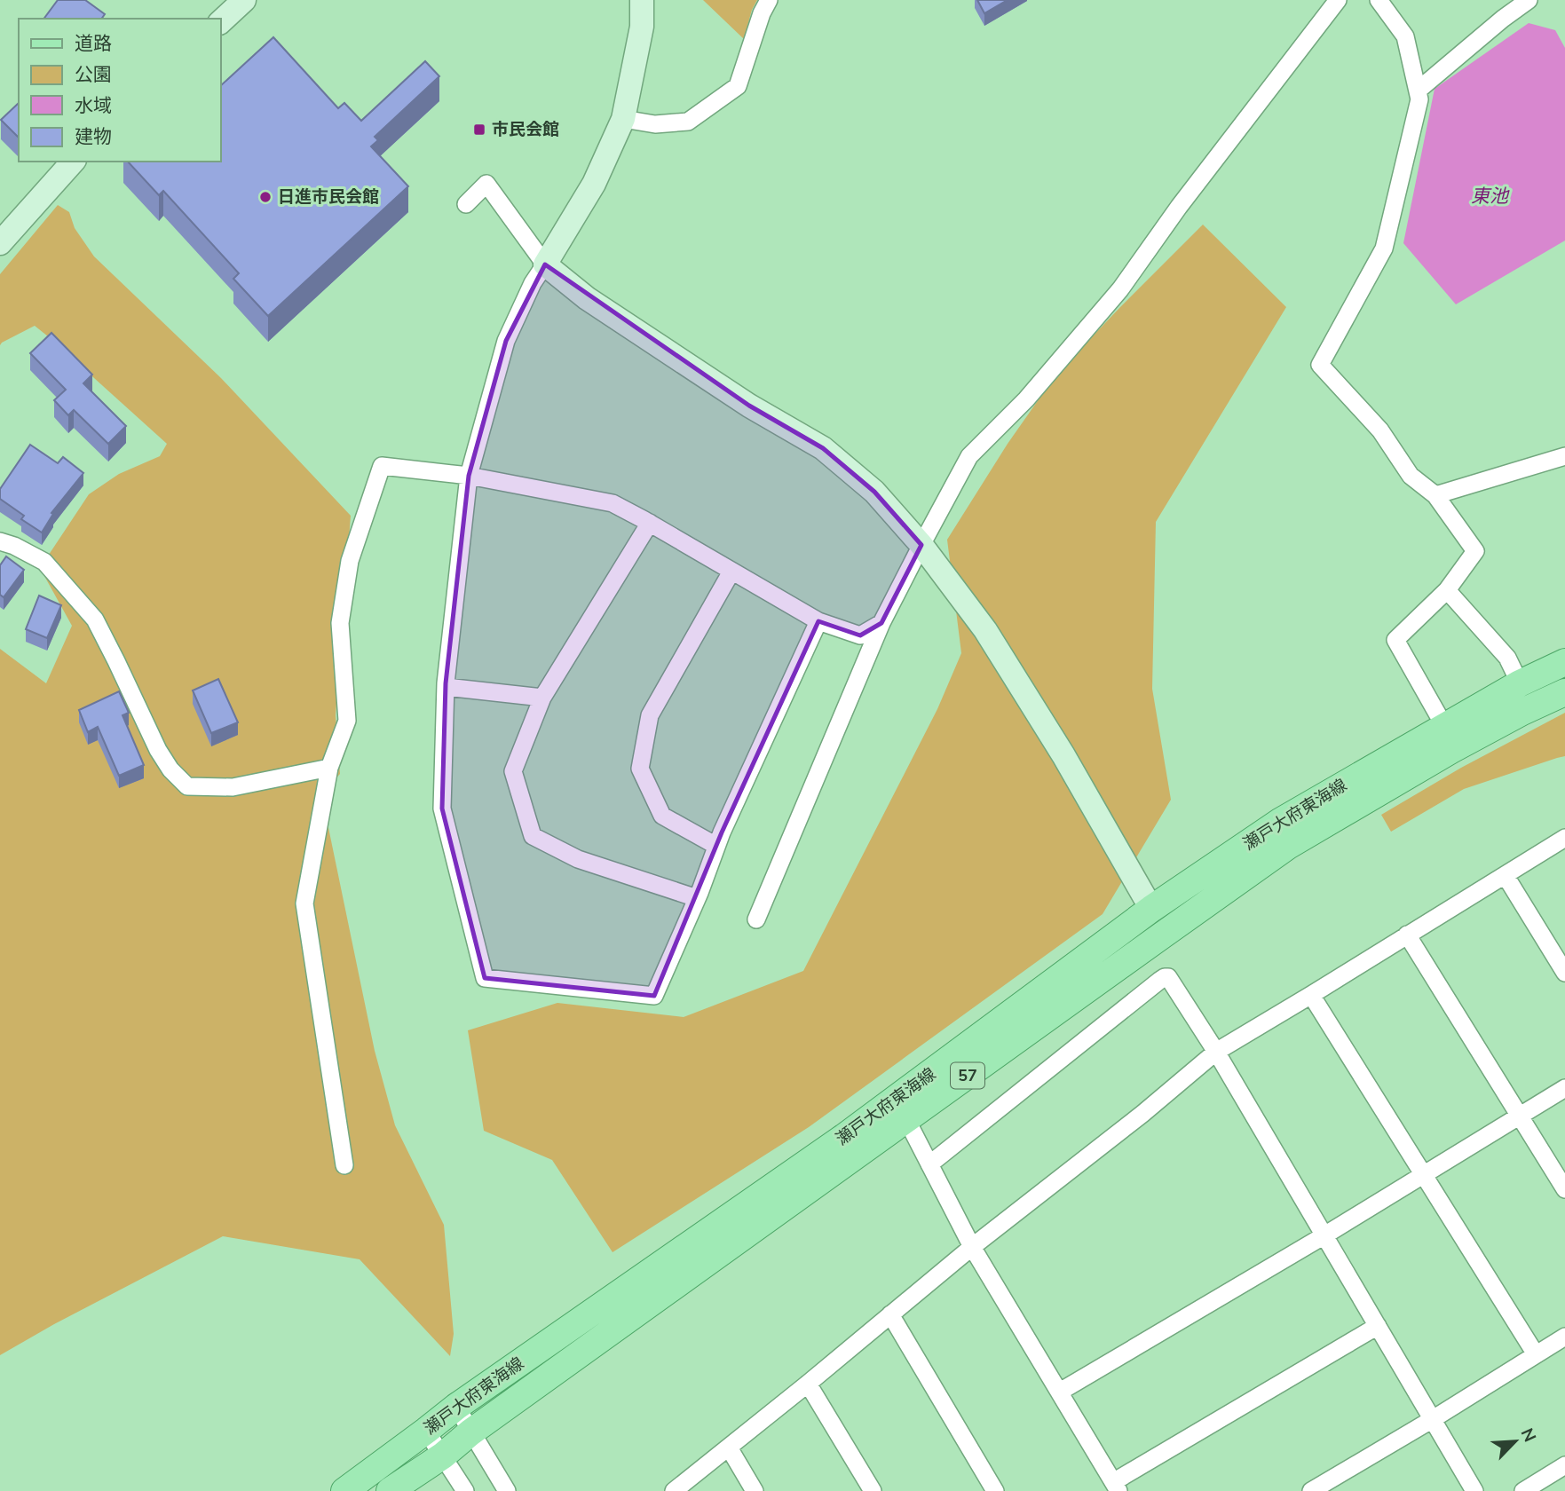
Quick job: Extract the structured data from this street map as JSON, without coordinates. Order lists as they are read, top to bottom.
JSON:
{
  "streets": {
    "main road": ["瀬戸大府東海線", "57"]
  },
  "water": ["東池"],
  "places": {
    "transit": ["市民会館"],
    "other": ["日進市民会館"]
  },
  "legend": [
    "道路",
    "公園",
    "水域",
    "建物"
  ],
  "north": "top right"
}
